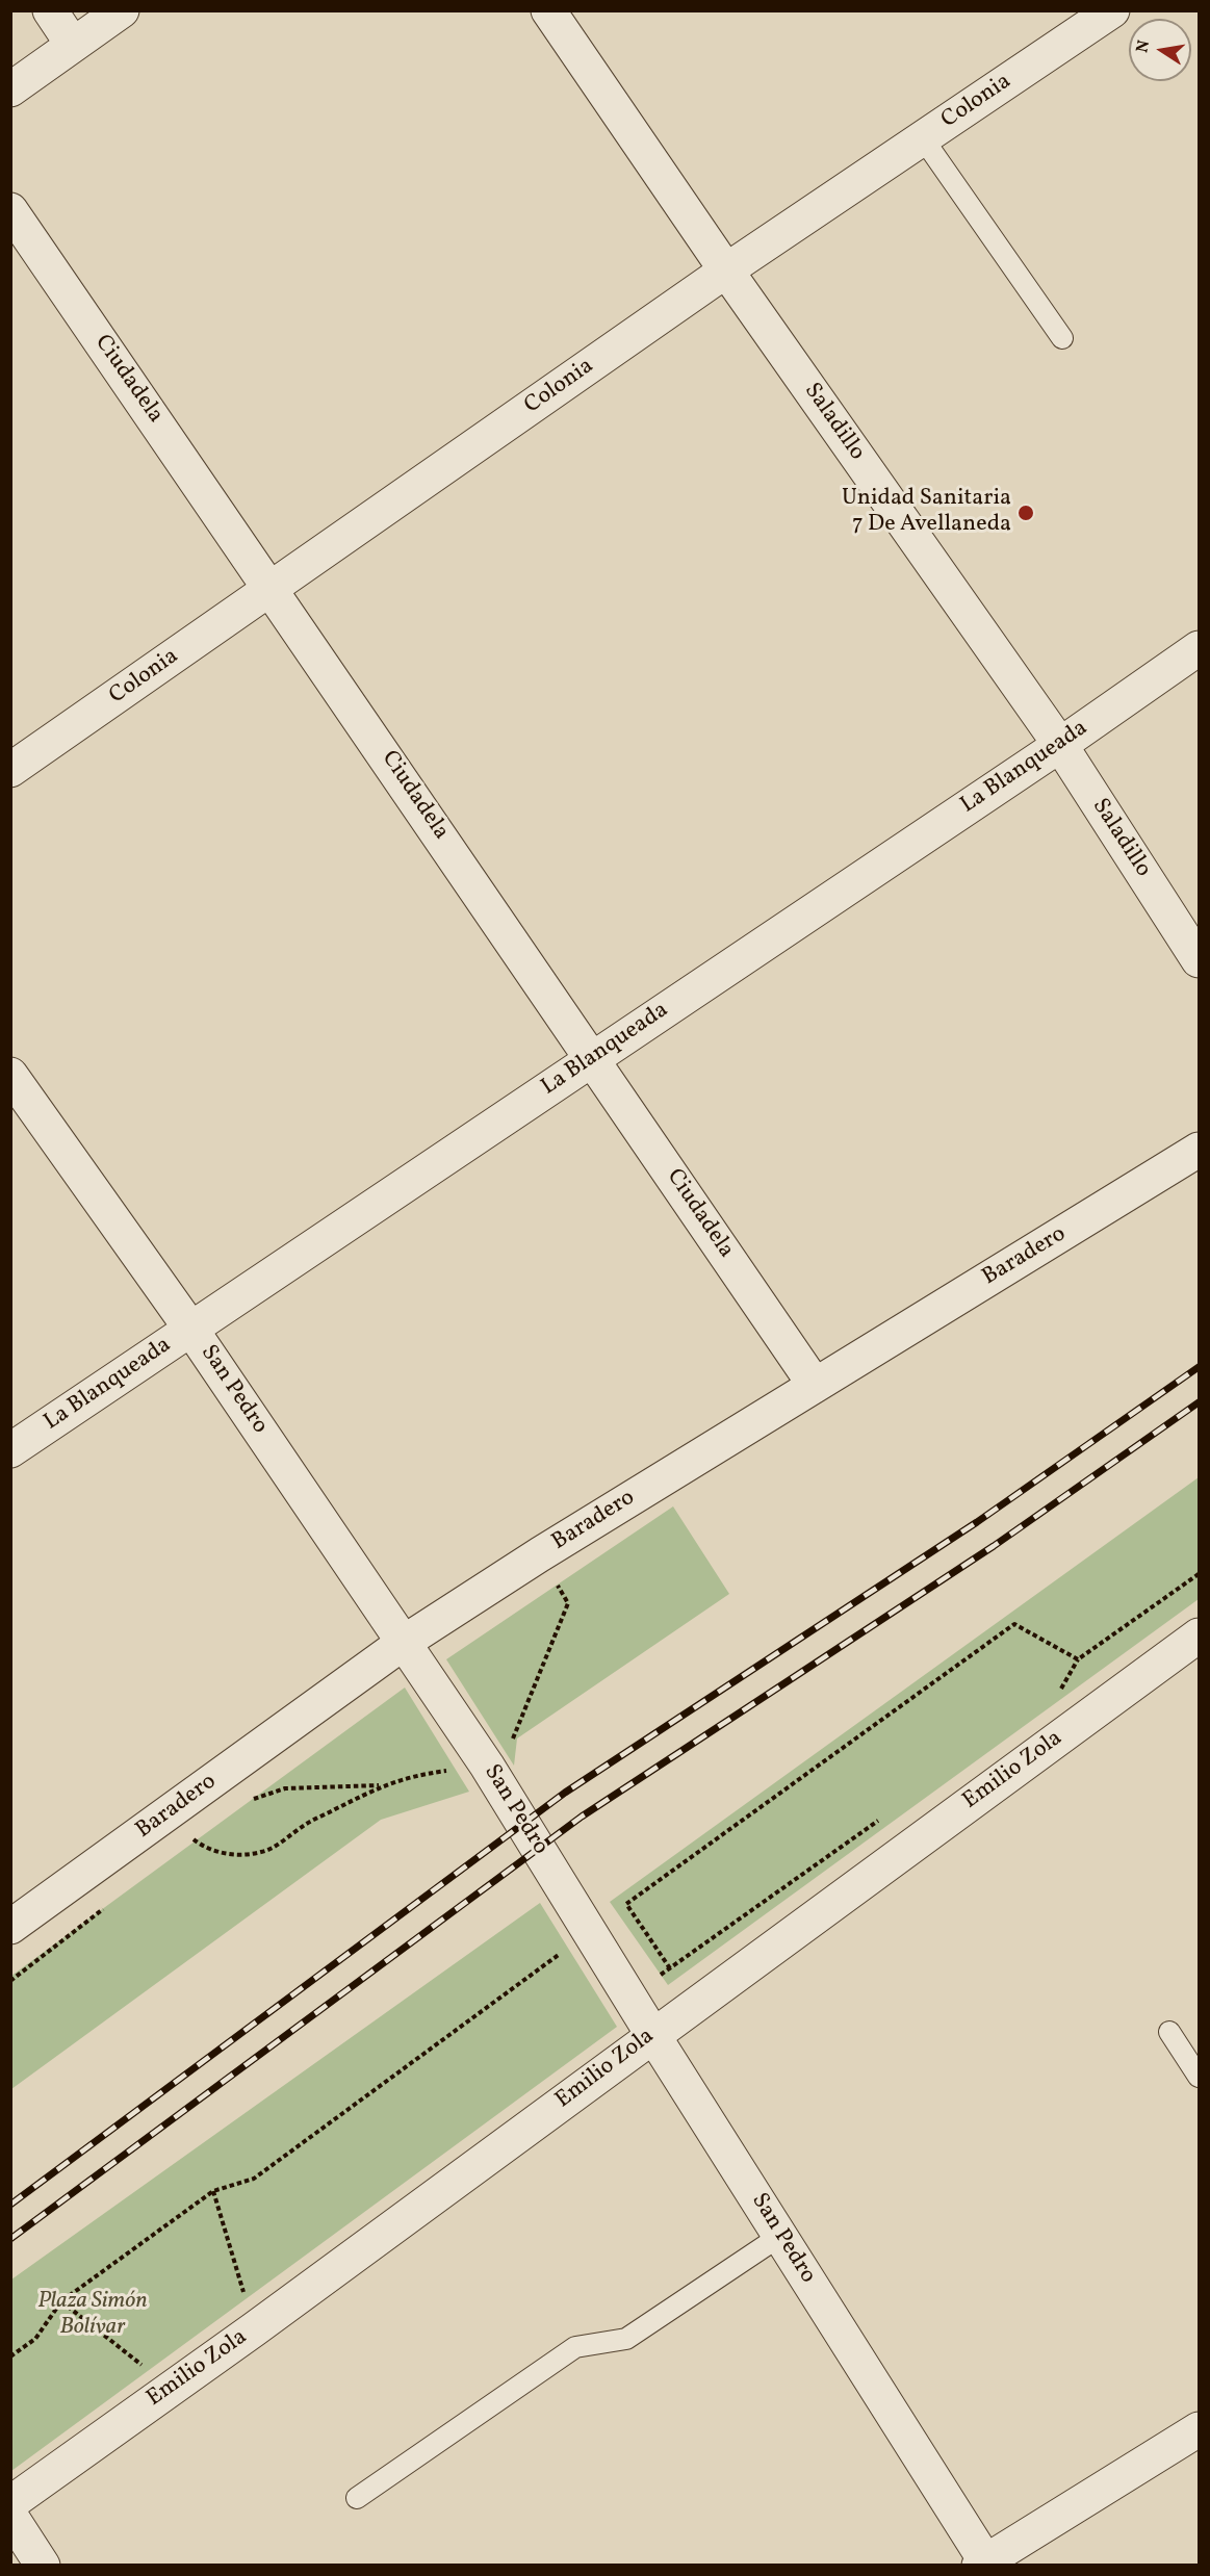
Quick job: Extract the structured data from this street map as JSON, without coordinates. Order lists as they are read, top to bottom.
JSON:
{
  "streets": {
    "street": [
      "Colonia",
      "Ciudadela",
      "Saladillo",
      "La Blanqueada",
      "Baradero",
      "San Pedro",
      "Emilio Zola"
    ]
  },
  "crossings": [
    ["Colonia", "Ciudadela"],
    ["Colonia", "Saladillo"],
    ["Ciudadela", "La Blanqueada"],
    ["Ciudadela", "Baradero"],
    ["Saladillo", "La Blanqueada"],
    ["La Blanqueada", "San Pedro"],
    ["Baradero", "San Pedro"],
    ["San Pedro", "Emilio Zola"]
  ],
  "parks": ["Plaza Simón Bolívar"],
  "places": ["Unidad Sanitaria 7 De Avellaneda"],
  "north": "left"
}
